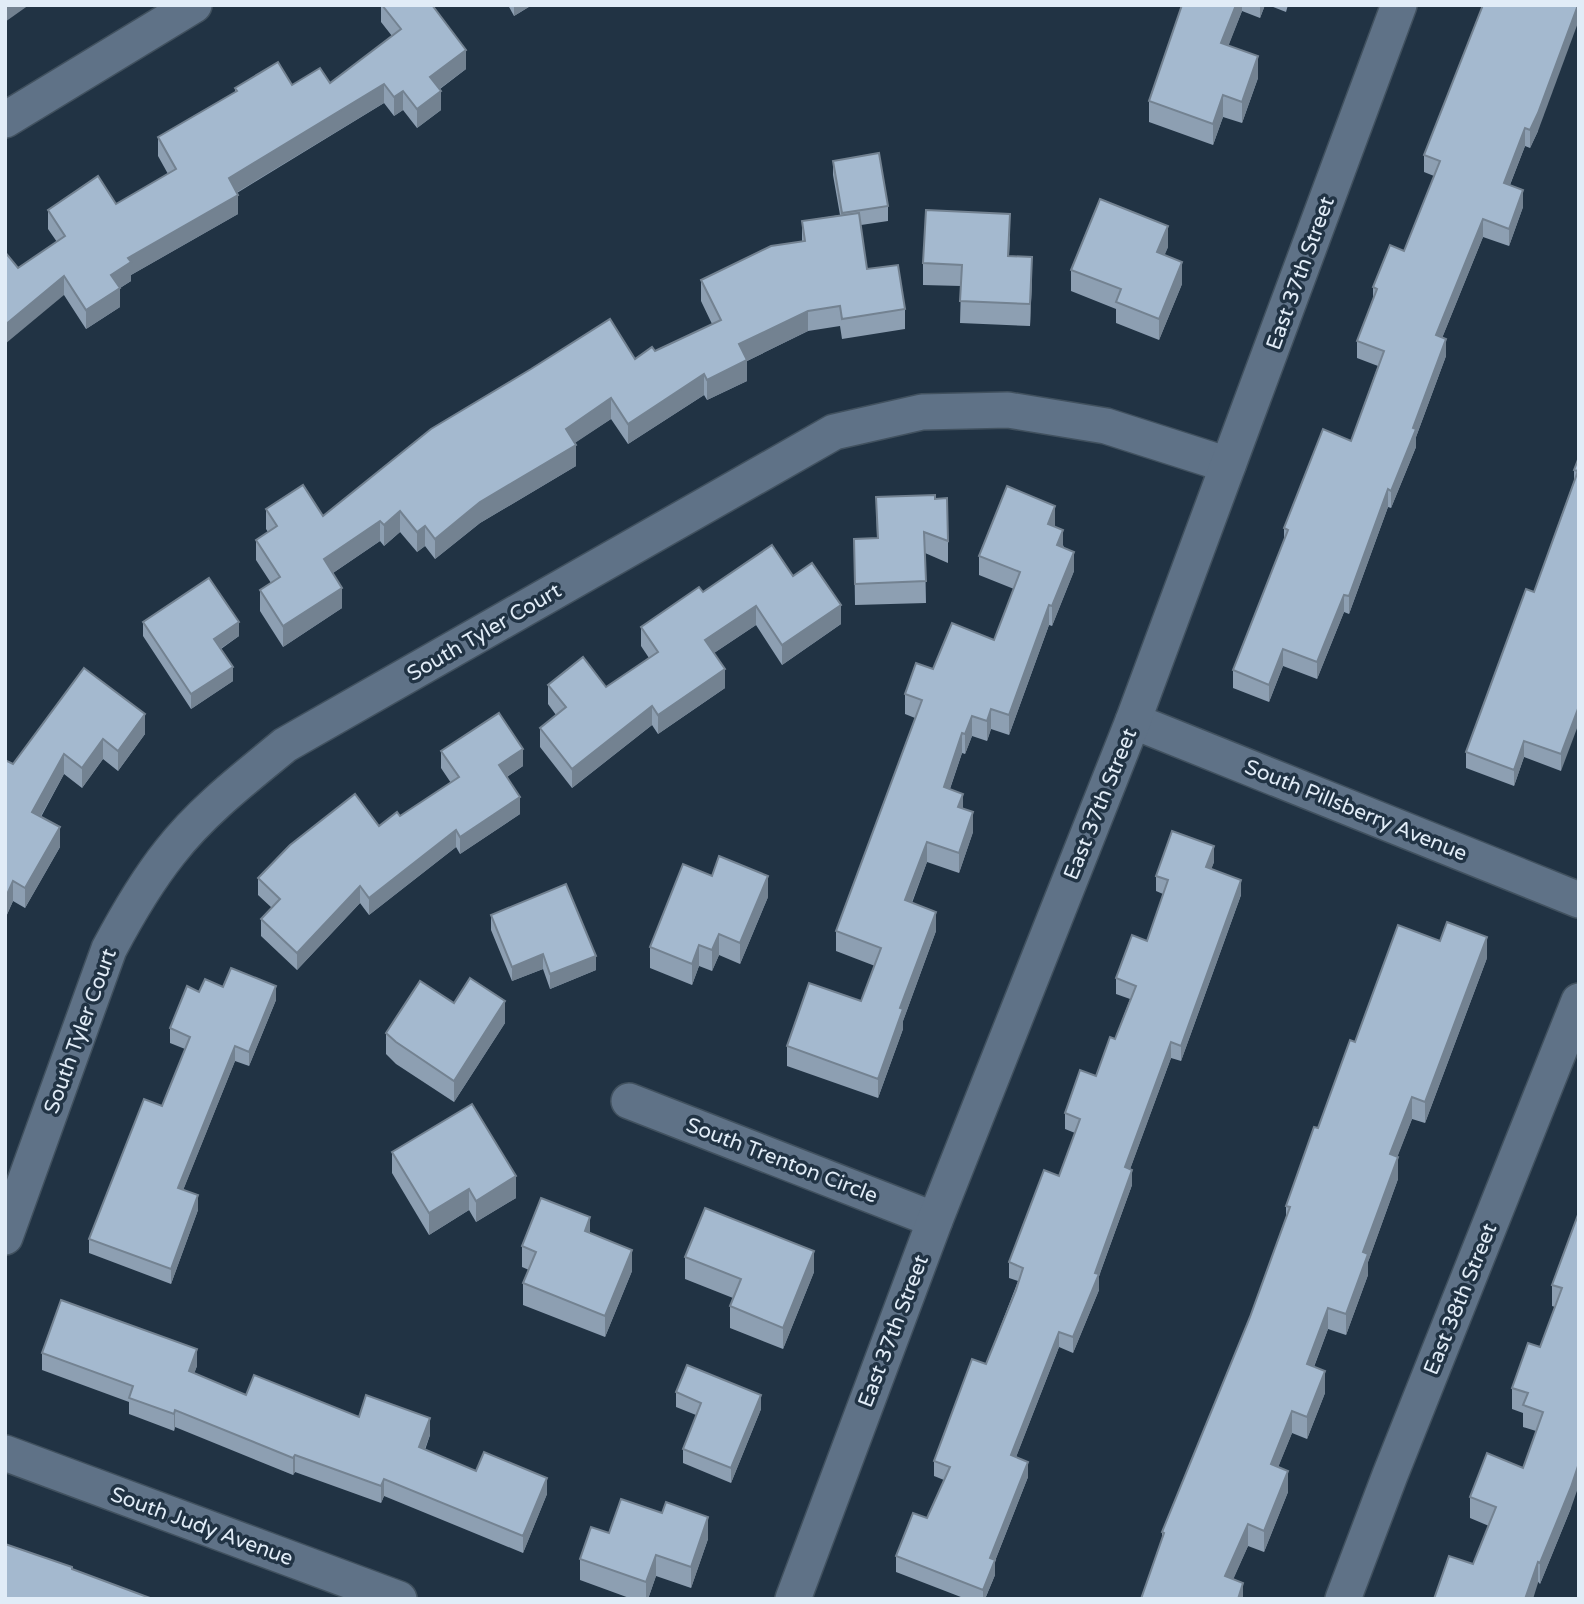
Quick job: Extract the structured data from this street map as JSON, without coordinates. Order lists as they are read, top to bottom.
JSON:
{
  "streets": {
    "street": [
      "East 37th Street",
      "South Tyler Court",
      "South Pillsberry Avenue",
      "South Trenton Circle",
      "East 38th Street",
      "South Judy Avenue"
    ]
  },
  "crossings": [
    ["East 37th Street", "South Tyler Court"],
    ["East 37th Street", "South Pillsberry Avenue"],
    ["East 37th Street", "South Trenton Circle"]
  ]
}
